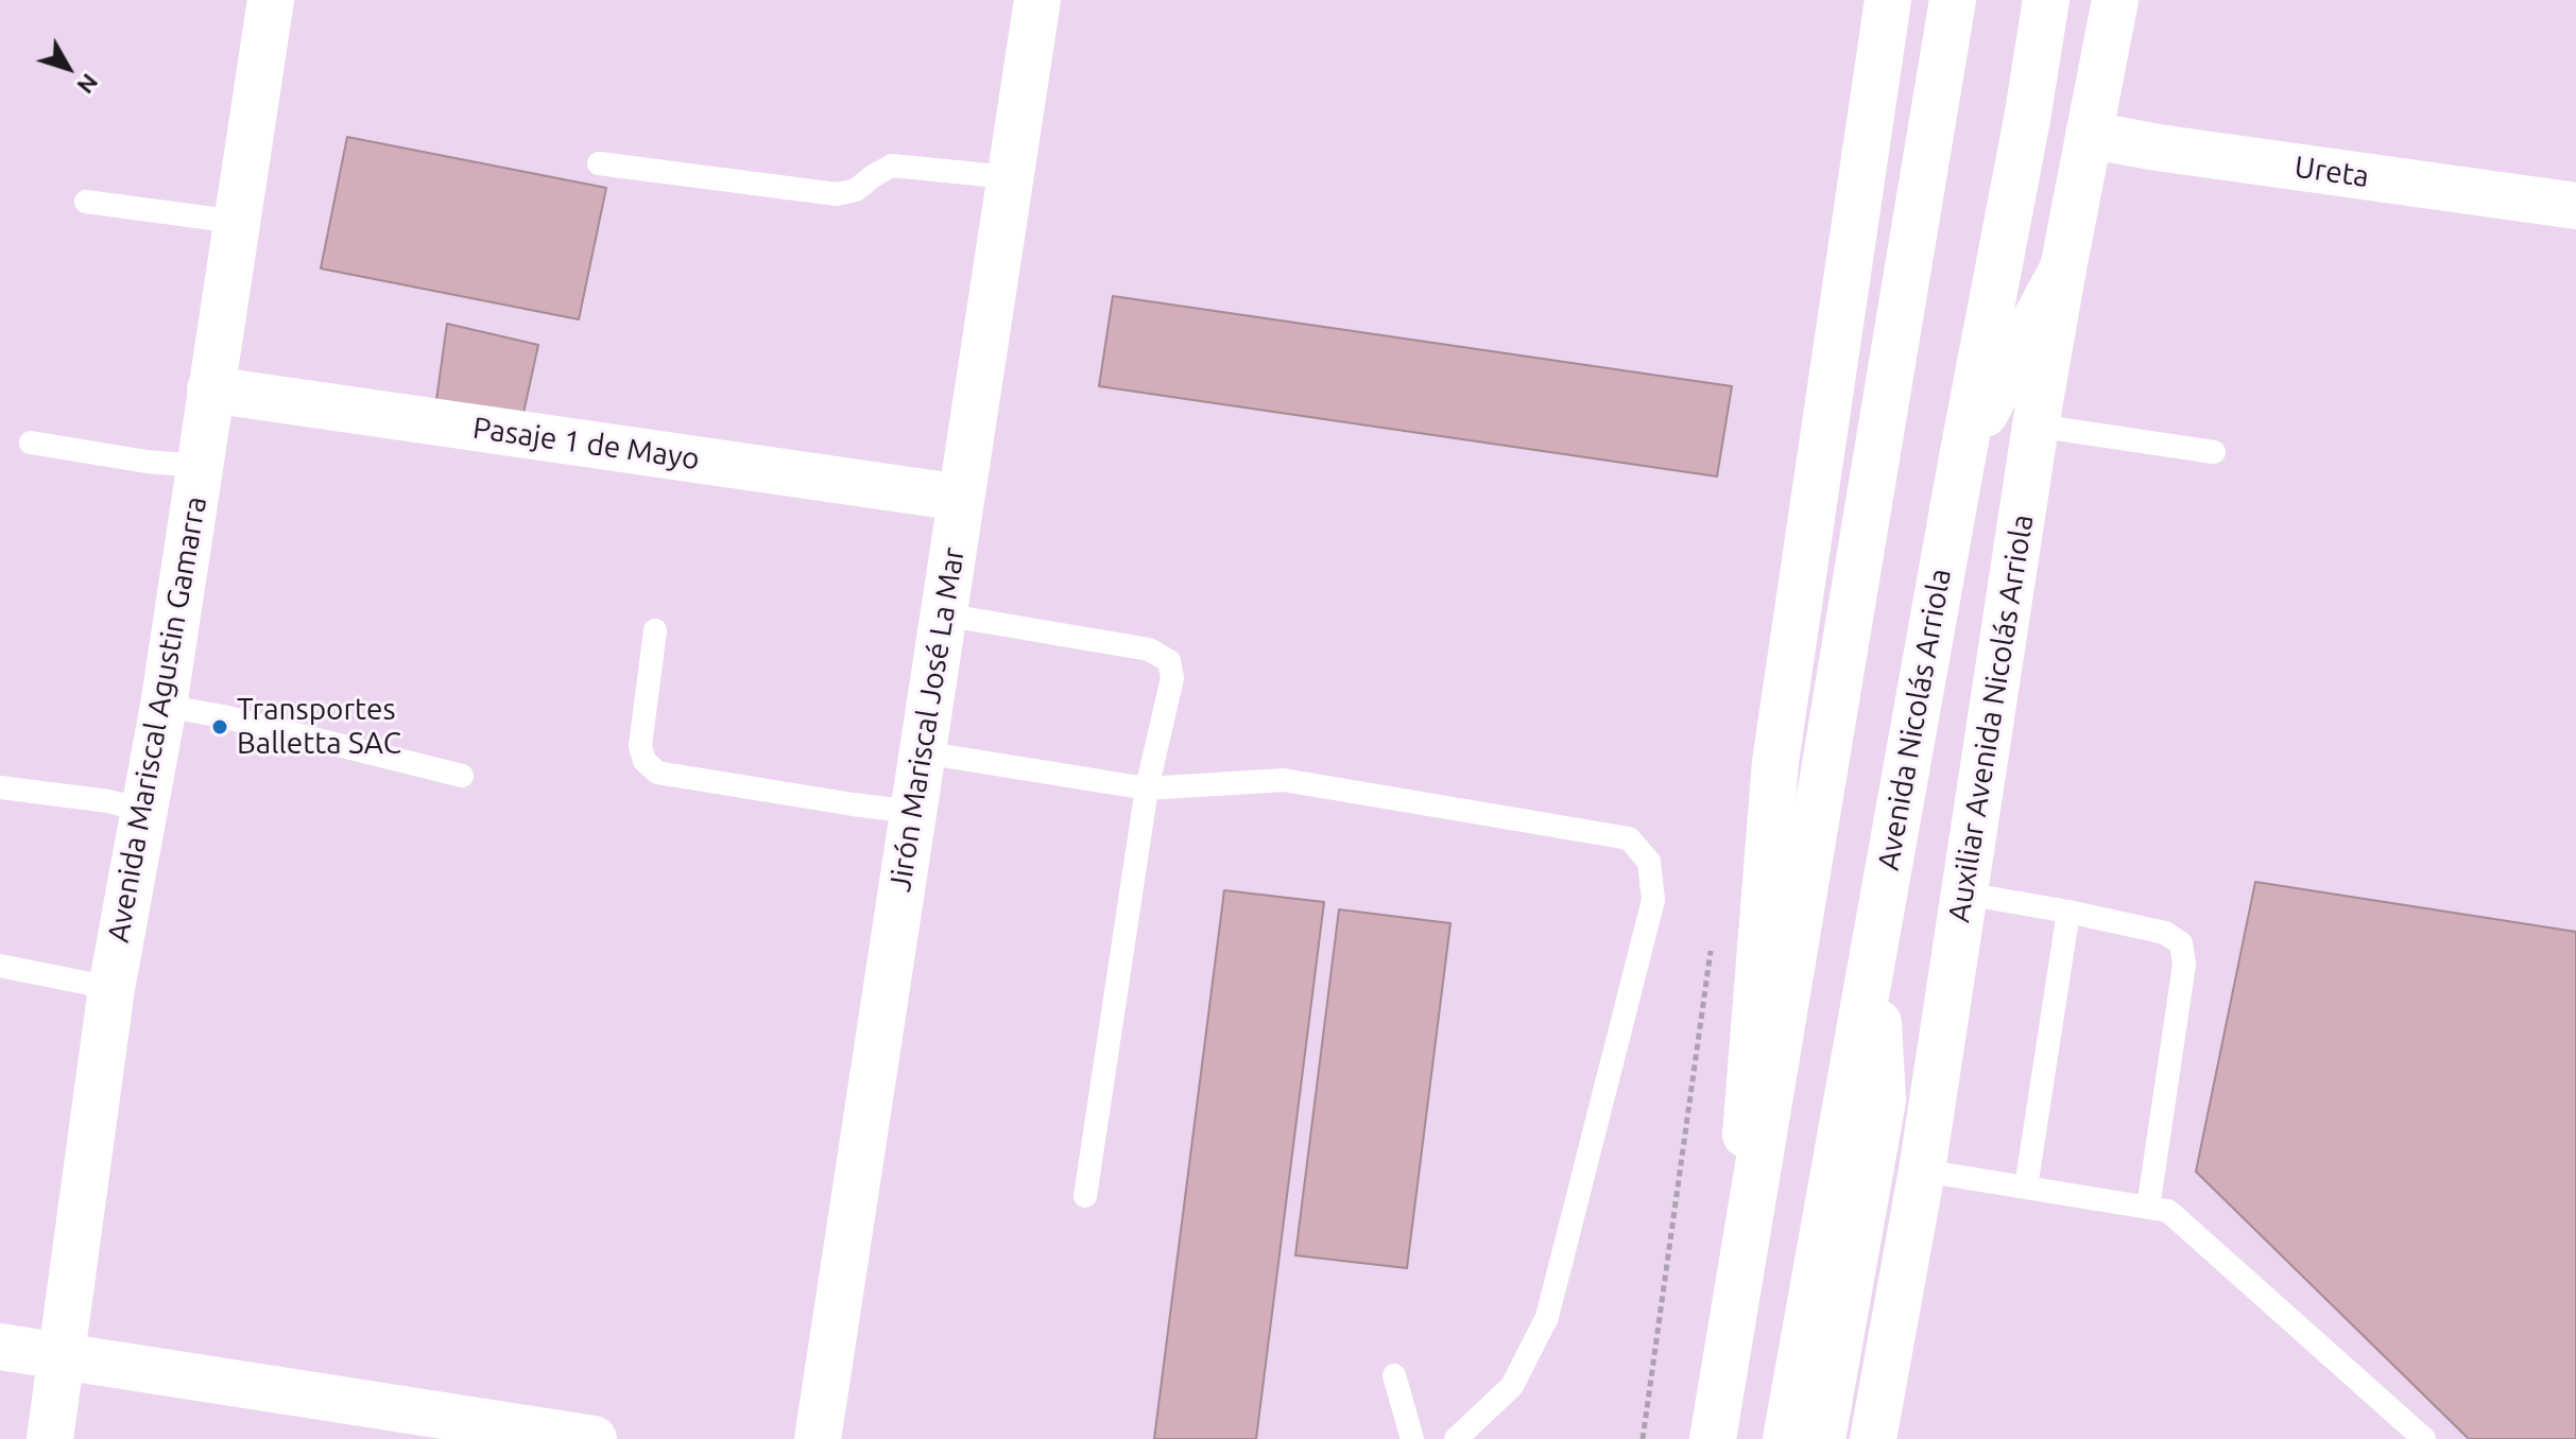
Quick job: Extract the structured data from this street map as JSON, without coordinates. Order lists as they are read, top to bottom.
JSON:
{
  "streets": {
    "street": [
      "Ureta",
      "Pasaje 1 de Mayo",
      "Auxiliar Avenida Nicolás Arriola",
      "Avenida Mariscal Agustin Gamarra",
      "Jirón Mariscal José La Mar",
      "Avenida Nicolás Arriola"
    ]
  },
  "crossings": [
    ["Ureta", "Auxiliar Avenida Nicolás Arriola"],
    ["Pasaje 1 de Mayo", "Avenida Mariscal Agustin Gamarra"],
    ["Pasaje 1 de Mayo", "Jirón Mariscal José La Mar"]
  ],
  "places": ["Transportes Balletta SAC"],
  "north": "bottom right"
}
